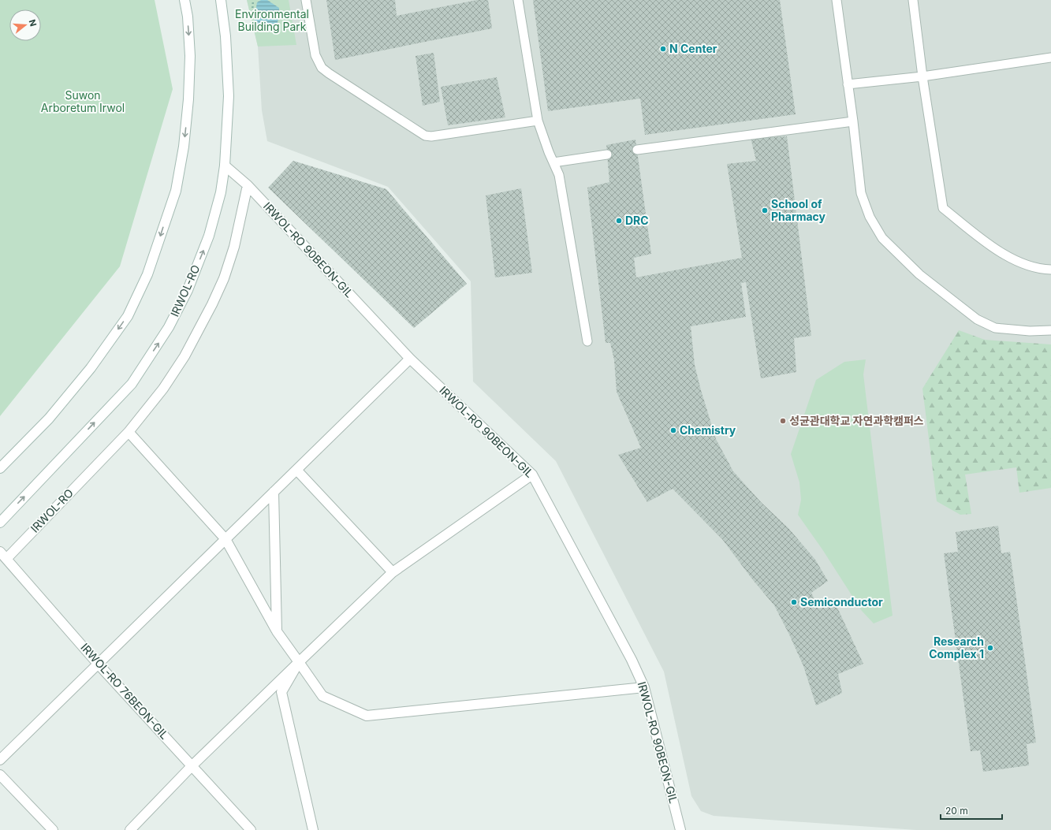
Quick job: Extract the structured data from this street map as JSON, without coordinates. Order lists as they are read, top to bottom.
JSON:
{
  "streets": {
    "street": ["IRWOL-RO 90BEON-GIL", "IRWOL-RO", "IRWOL-RO 76BEON-GIL"]
  },
  "crossings": [
    ["IRWOL-RO 90BEON-GIL", "IRWOL-RO"],
    ["IRWOL-RO", "IRWOL-RO 76BEON-GIL"]
  ],
  "parks": ["Environmental Building Park", "Suwon Arboretum Irwol"],
  "places": [
    "N Center",
    "School of Pharmacy",
    "DRC",
    "성균관대학교 자연과학캠퍼스",
    "Chemistry",
    "Semiconductor",
    "Research Complex 1"
  ],
  "scale_bar": "20 m",
  "north": "right"
}
